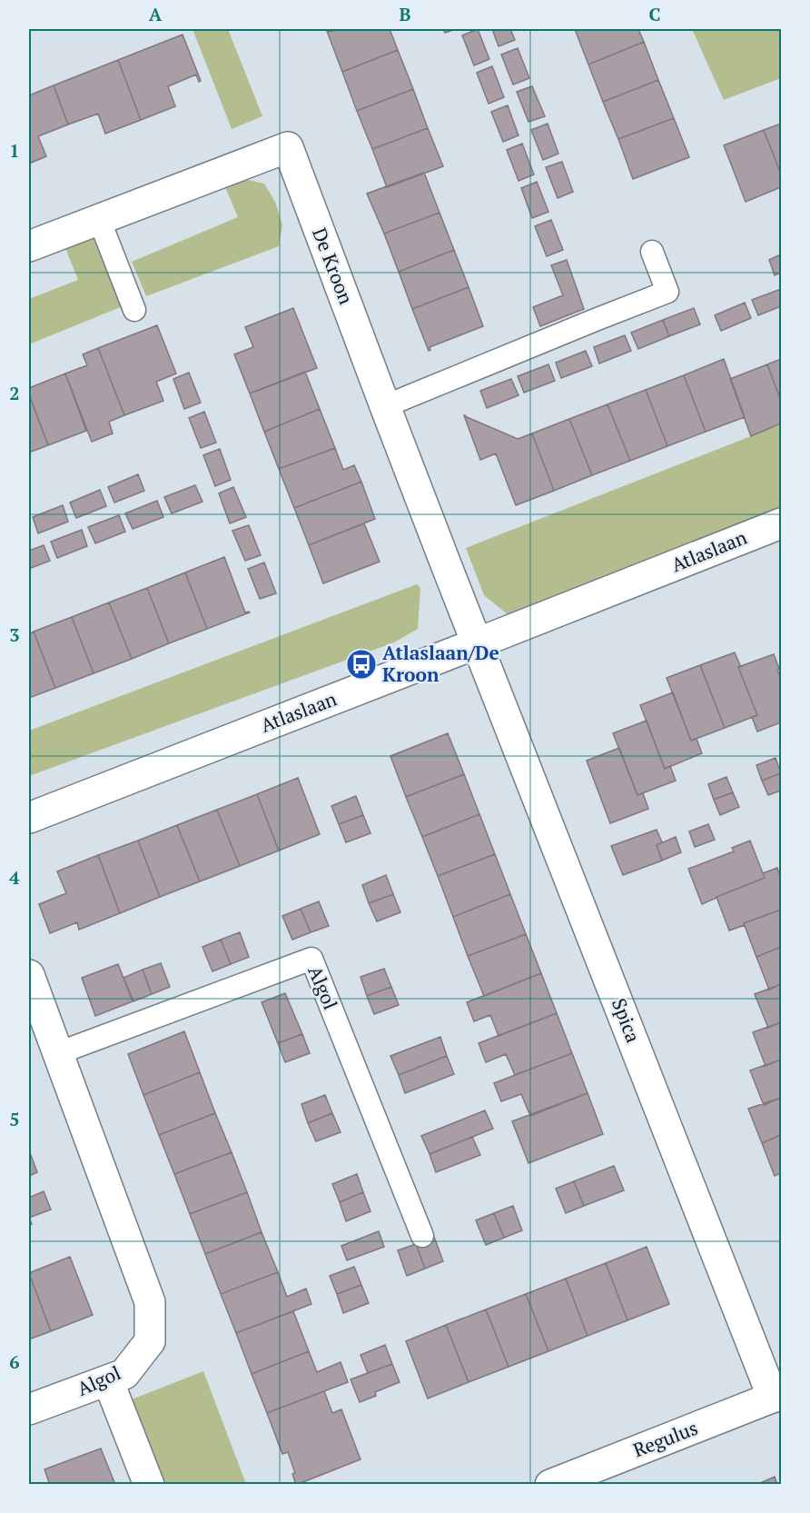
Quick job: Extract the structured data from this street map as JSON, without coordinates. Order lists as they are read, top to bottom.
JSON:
{
  "streets": {
    "street": [
      "De Kroon",
      "Atlaslaan",
      "Algol",
      "Spica",
      "Regulus"
    ]
  },
  "crossings": [
    ["De Kroon", "Atlaslaan"],
    ["De Kroon", "Spica"],
    ["Atlaslaan", "Spica"],
    ["Spica", "Regulus"]
  ],
  "places": {
    "bus stop": ["Atlaslaan/De Kroon"]
  },
  "grid": {
    "columns": ["A", "B", "C"],
    "rows": [
      "1",
      "2",
      "3",
      "4",
      "5",
      "6"
    ]
  }
}
